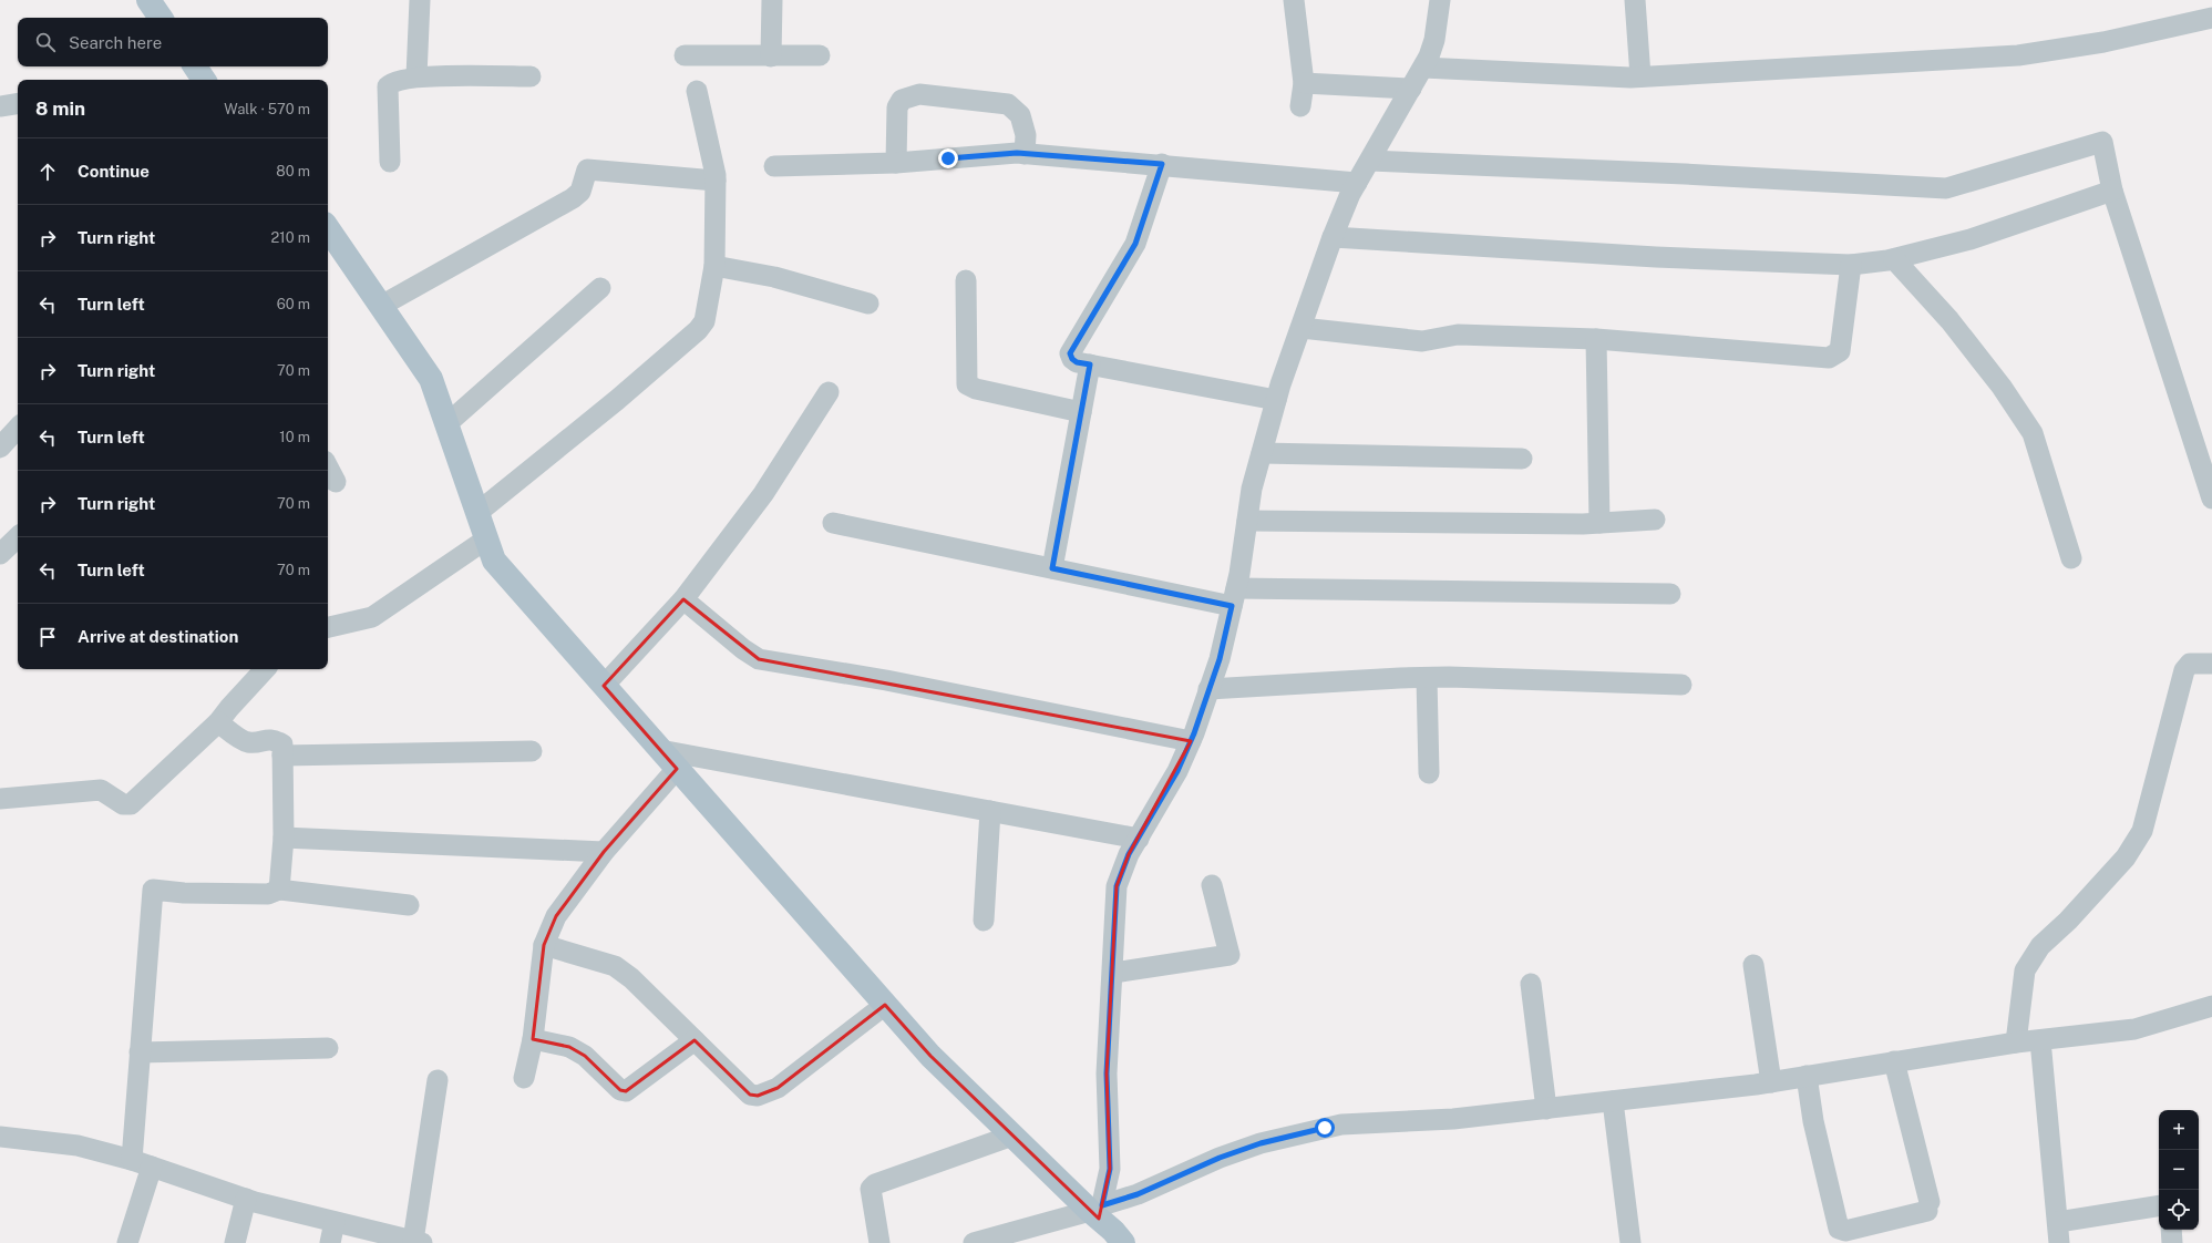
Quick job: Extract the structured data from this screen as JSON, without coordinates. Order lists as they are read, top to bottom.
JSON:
{
  "page": {
    "search": "Search here",
    "heading": ["8 min", "Walk · 570 m"],
    "list": [
      ["Continue", "80 m"],
      ["Turn right", "210 m"],
      ["Turn left", "60 m"],
      ["Turn right", "70 m"],
      ["Turn left", "10 m"],
      ["Turn right", "70 m"],
      ["Turn left", "70 m"],
      "Arrive at destination"
    ],
    "map_buttons": ["+", "−"]
  }
}
